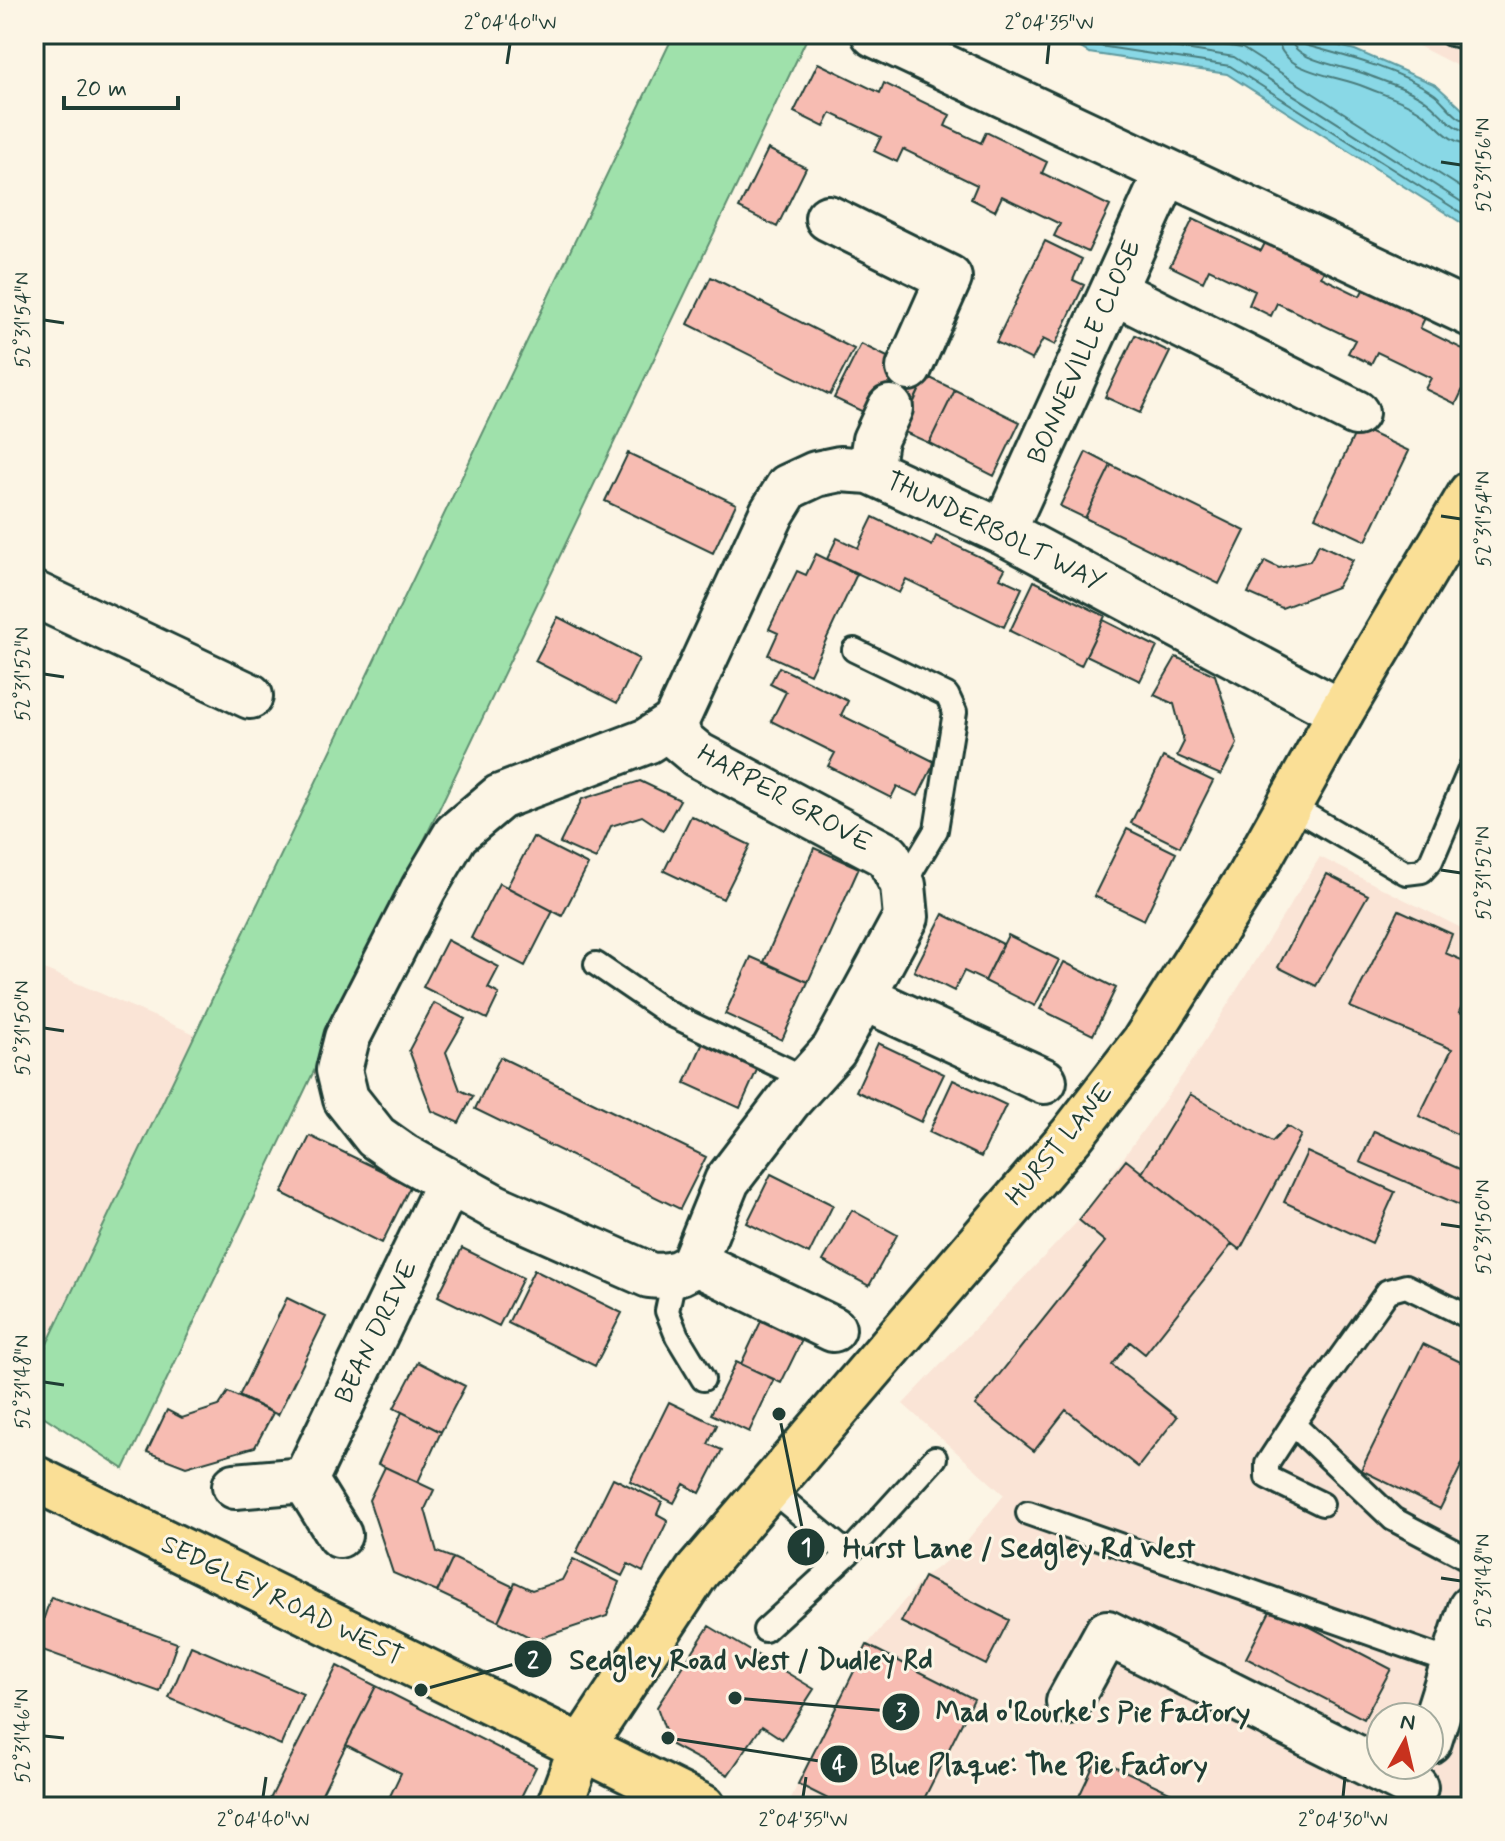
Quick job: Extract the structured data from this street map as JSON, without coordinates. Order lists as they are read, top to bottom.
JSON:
{
  "streets": {
    "main road": ["HURST LANE", "SEDGLEY ROAD WEST"],
    "street": [
      "BONNEVILLE CLOSE",
      "THUNDERBOLT WAY",
      "HARPER GROVE",
      "BEAN DRIVE"
    ]
  },
  "crossings": [
    ["BONNEVILLE CLOSE", "THUNDERBOLT WAY"],
    ["THUNDERBOLT WAY", "HARPER GROVE"],
    ["THUNDERBOLT WAY", "HURST LANE"],
    ["HARPER GROVE", "BEAN DRIVE"],
    ["HURST LANE", "SEDGLEY ROAD WEST"]
  ],
  "places": [
    "Hurst Lane / Sedgley Rd West",
    "Sedgley Road West / Dudley Rd",
    "Mad o'Rourke's Pie Factory",
    "Blue Plaque: The Pie Factory"
  ],
  "scale_bar": "20 m",
  "north": "top",
  "coordinates": [
    "2°04'40\"W",
    "2°04'35\"W",
    "52°31'56\"N",
    "52°31'54\"N",
    "52°31'52\"N",
    "52°31'50\"N",
    "52°31'48\"N",
    "52°31'46\"N",
    "2°04'30\"W"
  ]
}
